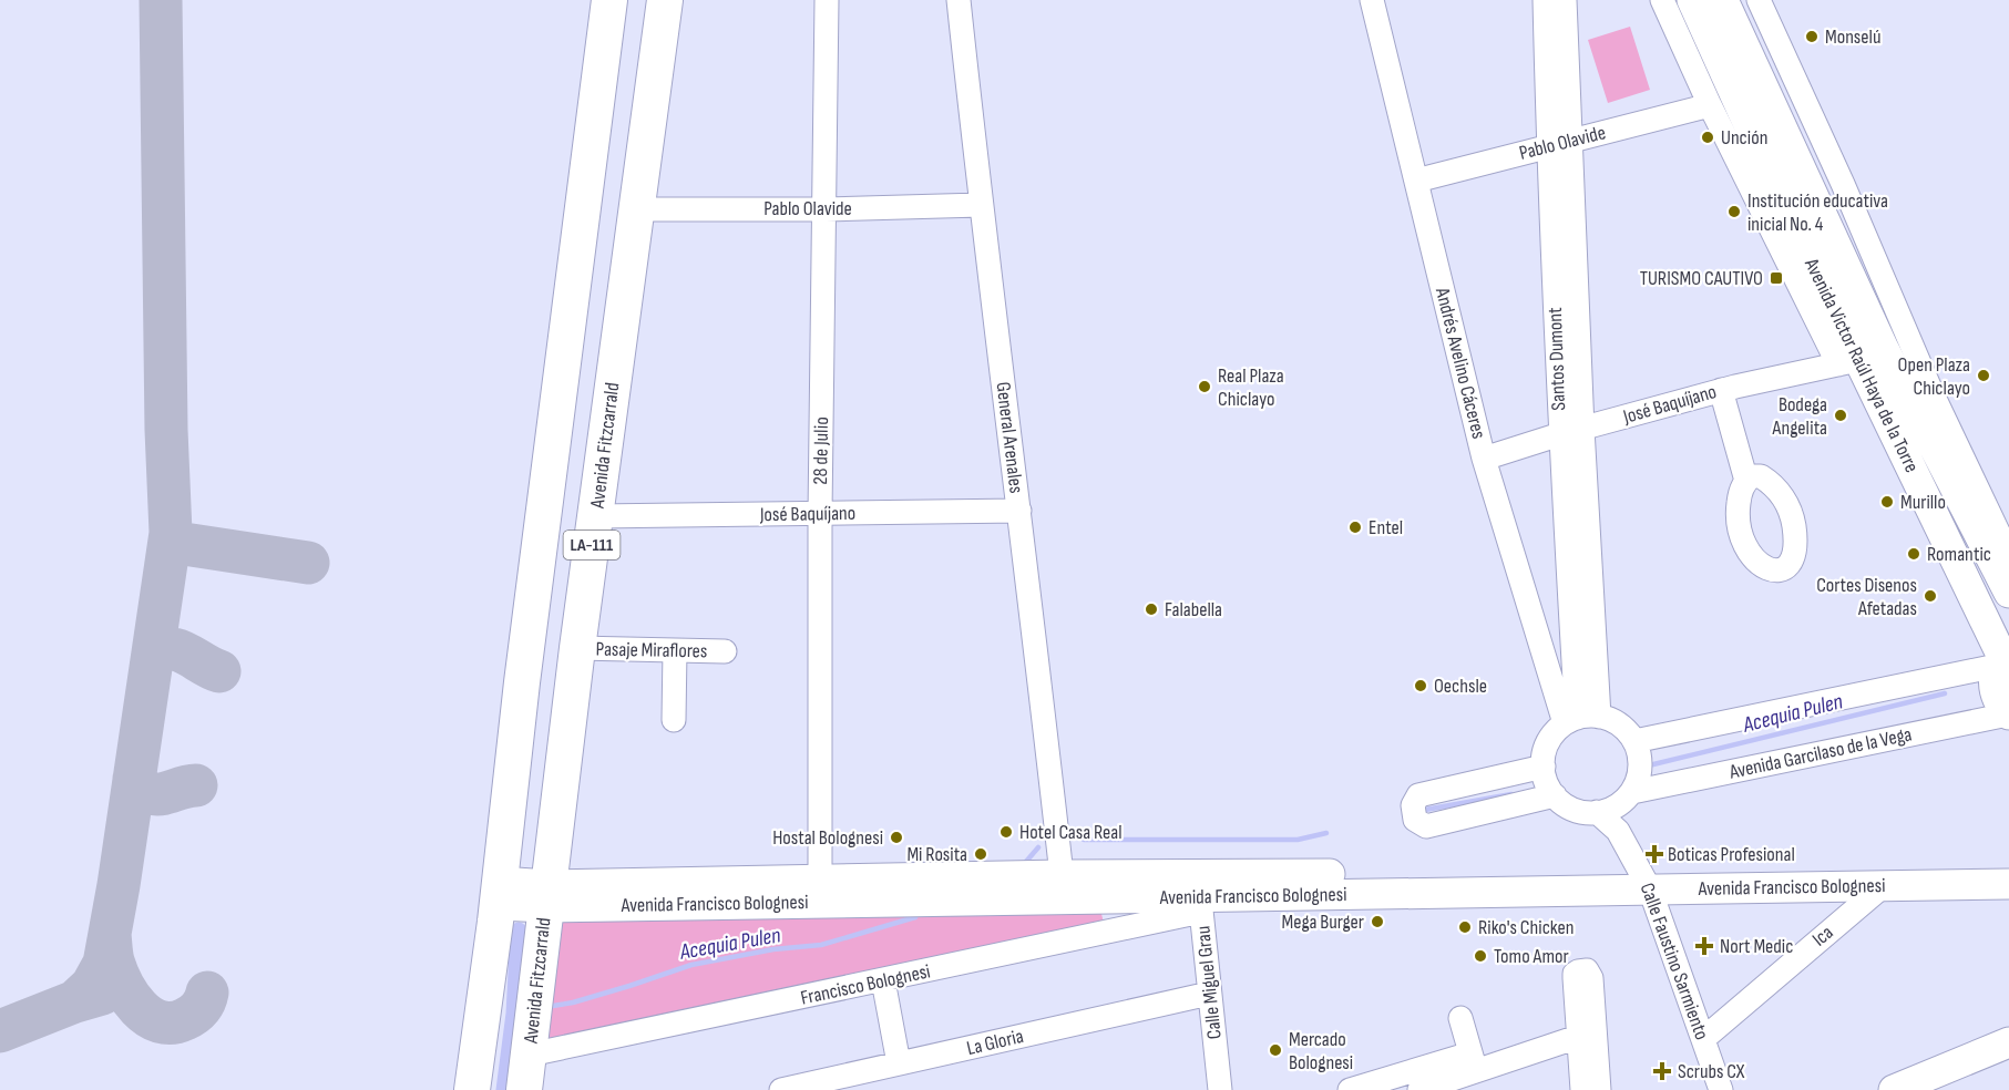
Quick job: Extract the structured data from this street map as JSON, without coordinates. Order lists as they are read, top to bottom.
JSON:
{
  "streets": {
    "highway": ["Avenida Fitzcarrald", "LA-111"],
    "main road": ["Avenida Victor Raúl Haya de la Torre", "Avenida Francisco Bolognesi"],
    "street": [
      "Pablo Olavide",
      "Santos Dumont",
      "Andrés Avelino Cáceres",
      "José Baquíjano",
      "General Arenales",
      "28 de Julio",
      "Pasaje Miraflores",
      "Avenida Garcilaso de la Vega",
      "Ica",
      "Calle Faustino Sarmiento",
      "Calle Miguel Grau",
      "Francisco Bolognesi",
      "La Gloria"
    ]
  },
  "crossings": [
    ["Pablo Olavide", "Santos Dumont"],
    ["Pablo Olavide", "Andrés Avelino Cáceres"],
    ["Pablo Olavide", "General Arenales"],
    ["Pablo Olavide", "Avenida Fitzcarrald"],
    ["Pablo Olavide", "28 de Julio"],
    ["Santos Dumont", "Andrés Avelino Cáceres"],
    ["Santos Dumont", "José Baquíjano"],
    ["Santos Dumont", "Avenida Garcilaso de la Vega"],
    ["Santos Dumont", "Calle Faustino Sarmiento"],
    ["Andrés Avelino Cáceres", "José Baquíjano"],
    ["Andrés Avelino Cáceres", "Avenida Garcilaso de la Vega"],
    ["Andrés Avelino Cáceres", "Calle Faustino Sarmiento"],
    ["Avenida Victor Raúl Haya de la Torre", "José Baquíjano"],
    ["José Baquíjano", "General Arenales"],
    ["José Baquíjano", "Avenida Fitzcarrald"],
    ["José Baquíjano", "28 de Julio"],
    ["General Arenales", "Avenida Francisco Bolognesi"],
    ["Avenida Fitzcarrald", "Pasaje Miraflores"],
    ["Avenida Fitzcarrald", "Avenida Francisco Bolognesi"],
    ["Avenida Fitzcarrald", "Francisco Bolognesi"],
    ["28 de Julio", "Avenida Francisco Bolognesi"],
    ["LA-111", "Avenida Francisco Bolognesi"],
    ["Avenida Garcilaso de la Vega", "Calle Faustino Sarmiento"],
    ["Avenida Francisco Bolognesi", "Ica"],
    ["Avenida Francisco Bolognesi", "Calle Faustino Sarmiento"],
    ["Avenida Francisco Bolognesi", "Calle Miguel Grau"],
    ["Avenida Francisco Bolognesi", "Francisco Bolognesi"],
    ["Ica", "Calle Faustino Sarmiento"],
    ["Calle Miguel Grau", "Francisco Bolognesi"],
    ["Calle Miguel Grau", "La Gloria"]
  ],
  "water": ["Acequia Pulen"],
  "places": {
    "other": [
      "Monselú",
      "Unción",
      "Institución educativa inicial No. 4",
      "Open Plaza Chiclayo",
      "Real Plaza Chiclayo",
      "Bodega Angelita",
      "Murillo",
      "Entel",
      "Romantic",
      "Cortes Disenos Afetadas",
      "Falabella",
      "Oechsle",
      "Hotel Casa Real",
      "Hostal Bolognesi",
      "Mi Rosita",
      "Mega Burger",
      "Riko's Chicken",
      "Tomo Amor",
      "Mercado Bolognesi"
    ],
    "transit": ["TURISMO CAUTIVO"],
    "health": ["Boticas Profesional", "Nort Medic", "Scrubs CX"]
  }
}
